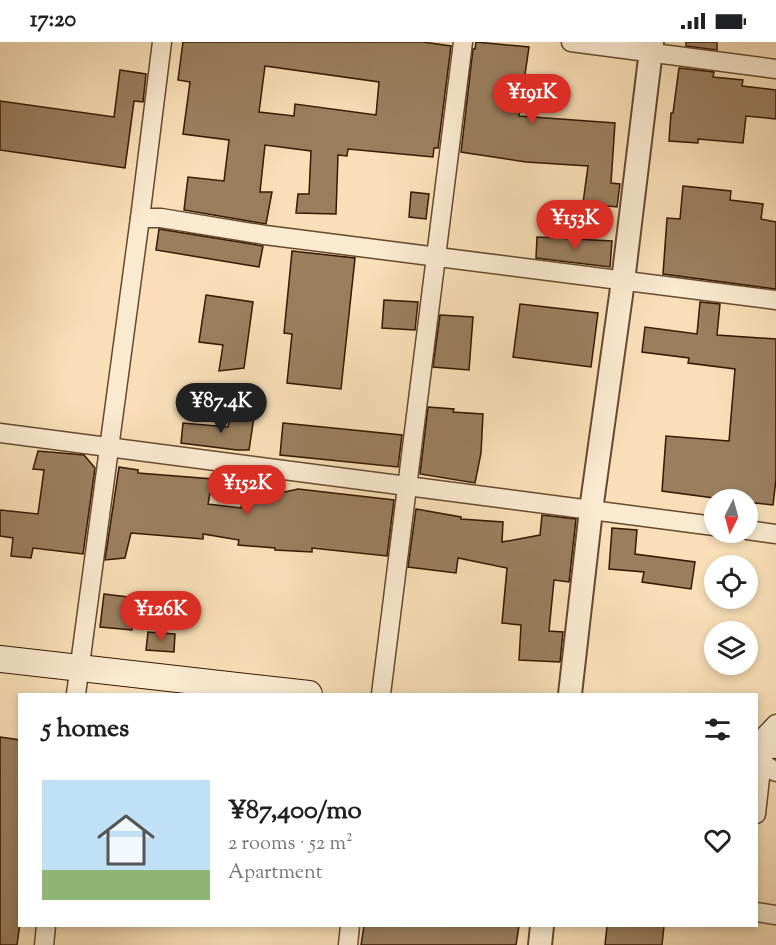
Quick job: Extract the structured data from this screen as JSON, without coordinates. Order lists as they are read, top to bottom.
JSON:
{
  "north": "bottom",
  "page": {
    "status": "17:20",
    "price": [
      "¥191K",
      "¥153K",
      "¥87.4K",
      "¥152K",
      "¥126K"
    ],
    "heading": "5 homes",
    "list": [
      {
        "name": "¥87,400/mo",
        "note": "2 rooms · 52 m² · Apartment"
      }
    ]
  }
}
